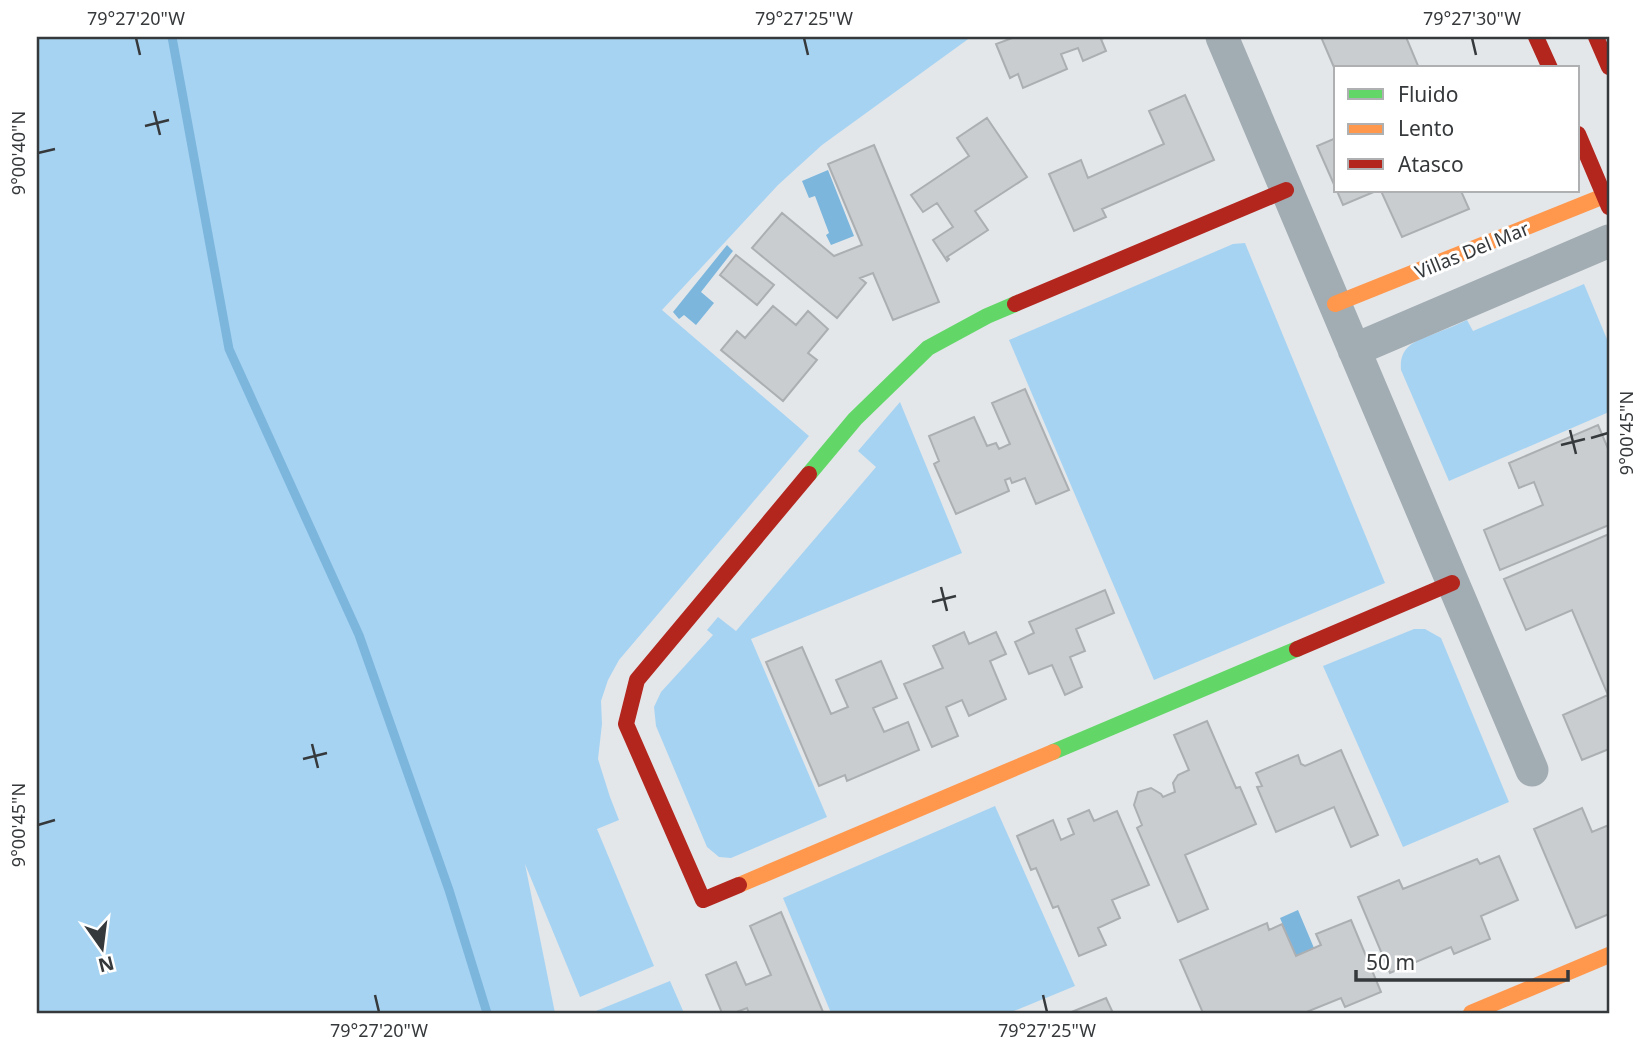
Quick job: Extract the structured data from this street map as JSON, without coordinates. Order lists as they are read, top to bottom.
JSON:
{
  "streets": {
    "street": ["Villas Del Mar"]
  },
  "legend": ["Fluido", "Lento", "Atasco"],
  "scale_bar": "50 m",
  "north": "bottom",
  "coordinates": [
    "79°27'20\"W",
    "79°27'25\"W",
    "79°27'30\"W",
    "9°00'40\"N",
    "9°00'45\"N"
  ]
}
